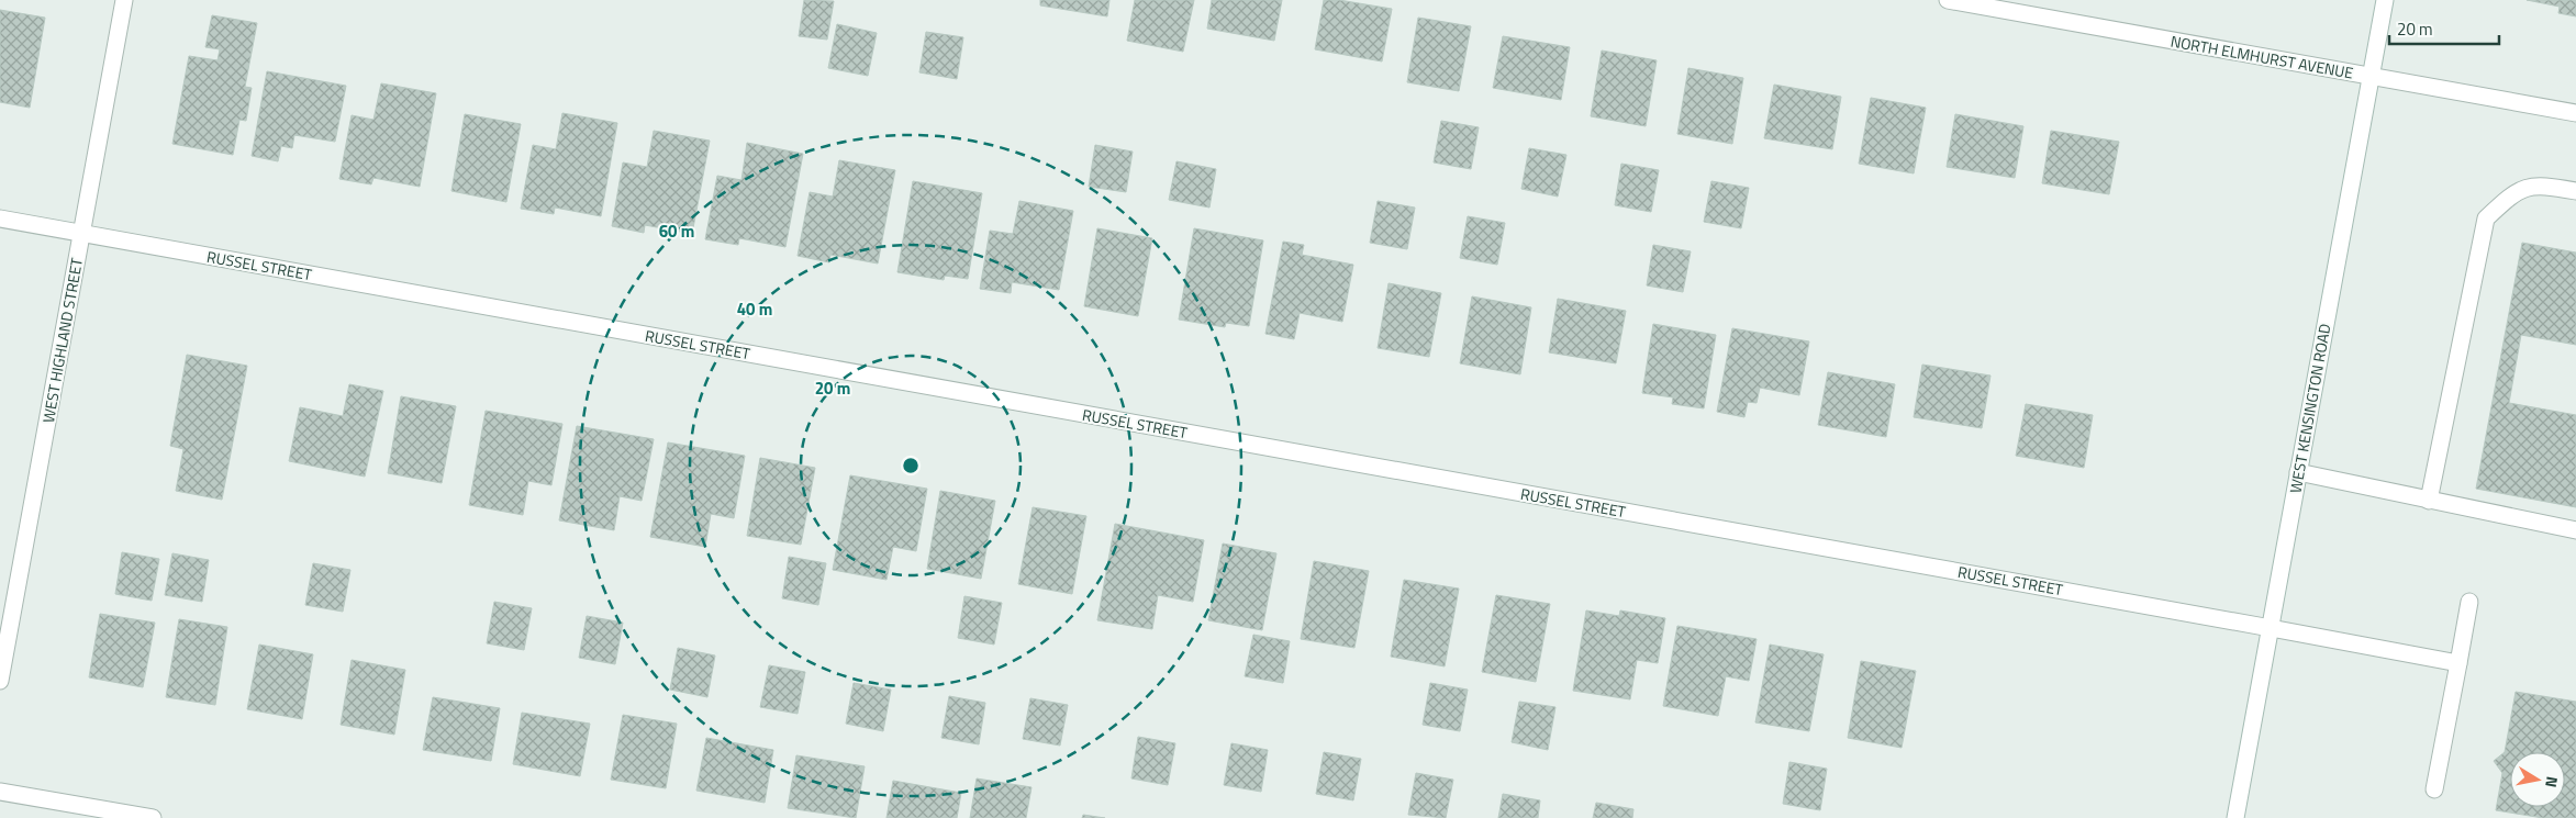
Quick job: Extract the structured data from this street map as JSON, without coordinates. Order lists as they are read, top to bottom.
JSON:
{
  "streets": {
    "street": [
      "NORTH ELMHURST AVENUE",
      "RUSSEL STREET",
      "WEST HIGHLAND STREET",
      "WEST KENSINGTON ROAD"
    ]
  },
  "crossings": [
    ["NORTH ELMHURST AVENUE", "WEST KENSINGTON ROAD"],
    ["RUSSEL STREET", "WEST HIGHLAND STREET"],
    ["RUSSEL STREET", "WEST KENSINGTON ROAD"]
  ],
  "scale_bar": "20 m",
  "north": "right",
  "rings": ["60 m", "40 m", "20 m"]
}
